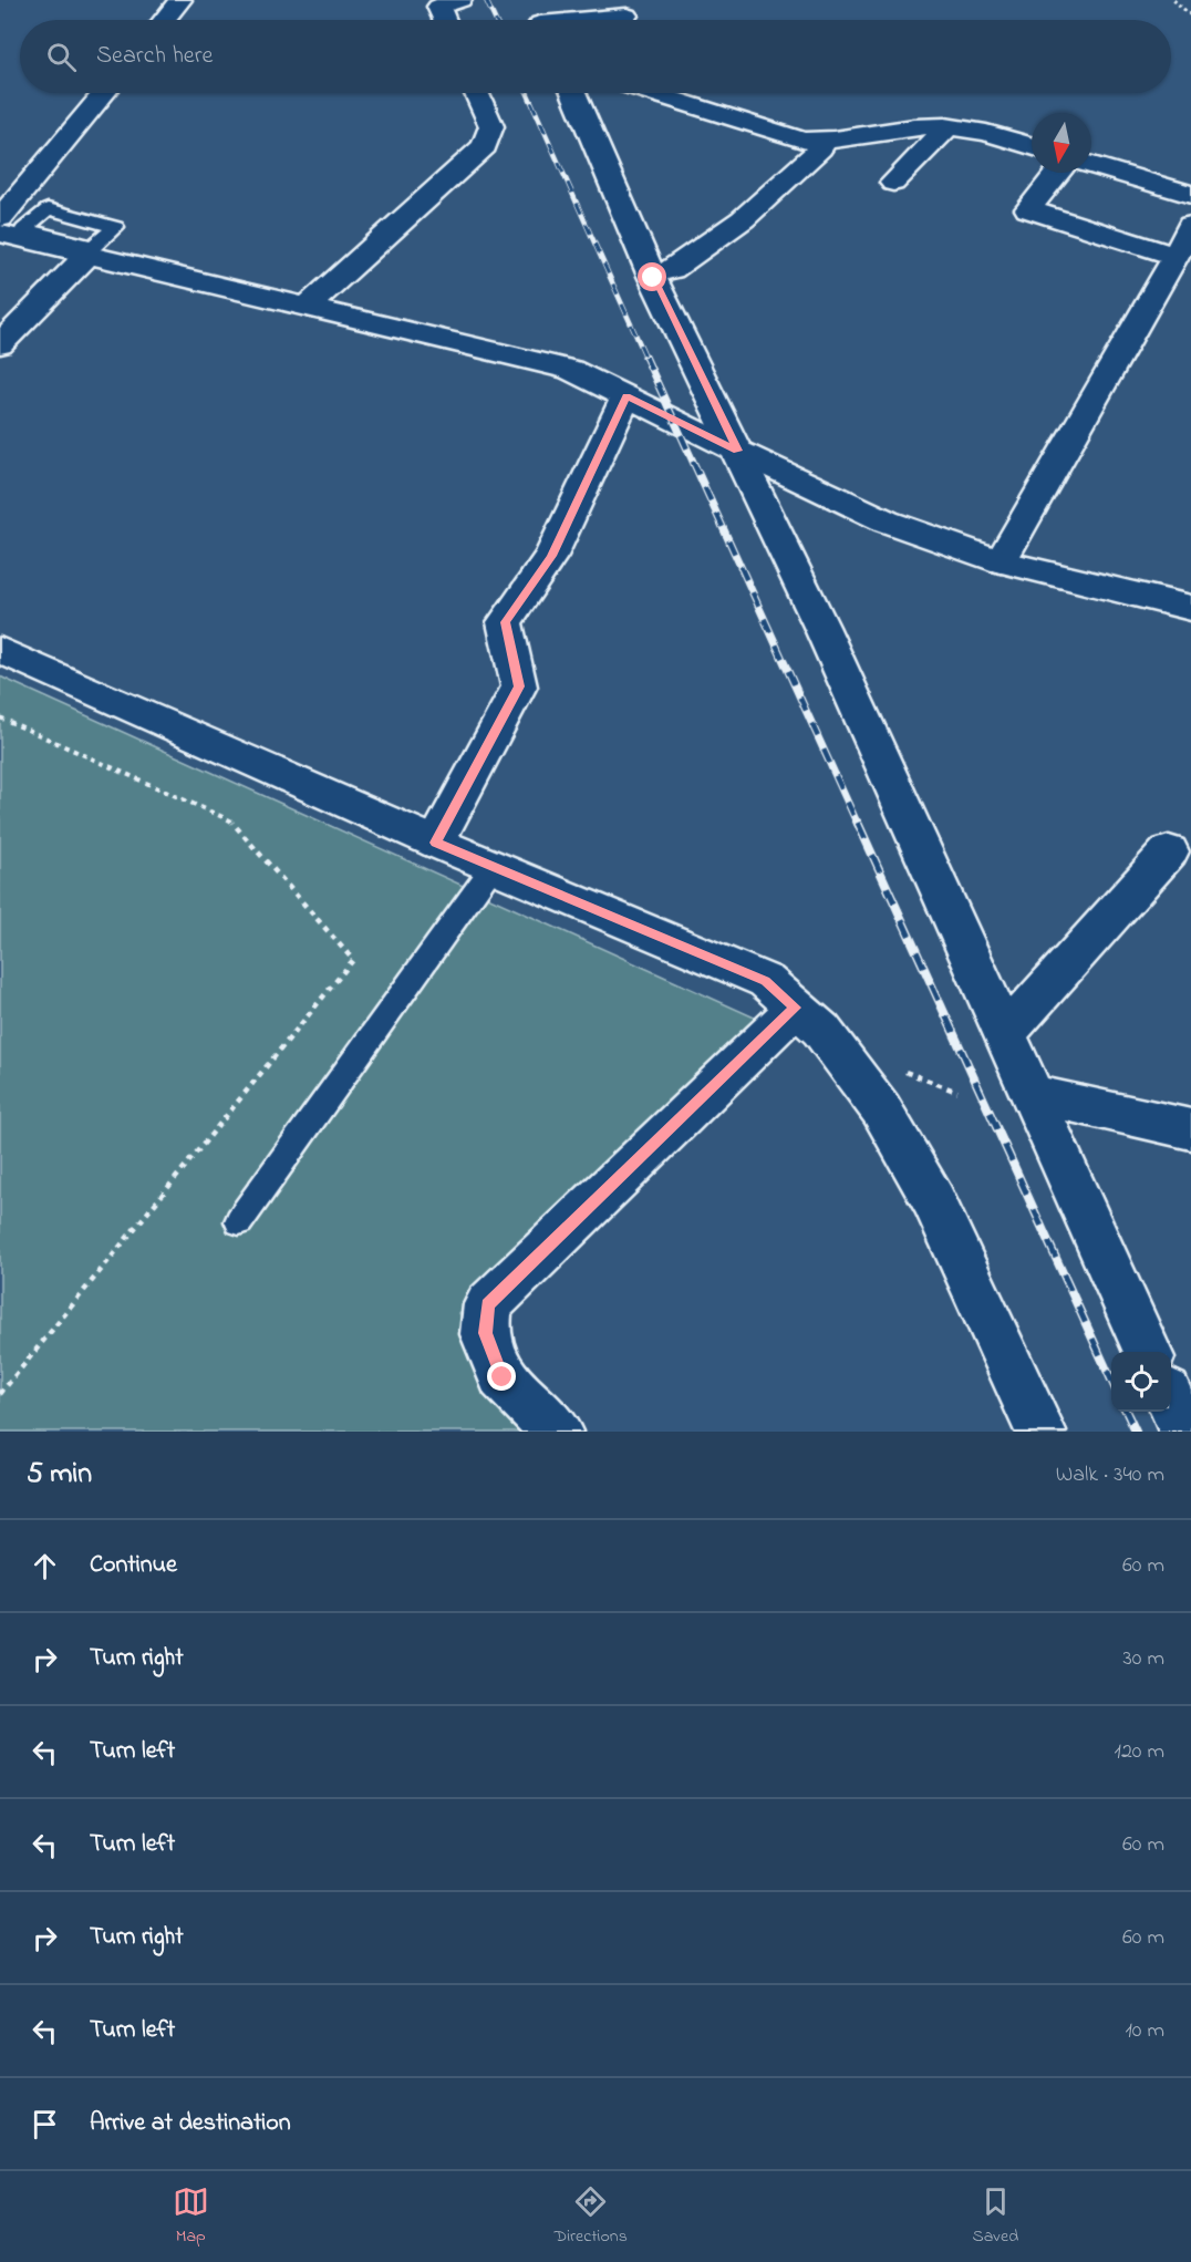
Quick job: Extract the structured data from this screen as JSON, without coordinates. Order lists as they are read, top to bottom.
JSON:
{
  "north": "bottom",
  "page": {
    "search": "Search here",
    "heading": ["5 min", "Walk · 340 m"],
    "list": [
      ["Continue", "60 m"],
      ["Turn right", "30 m"],
      ["Turn left", "120 m"],
      ["Turn left", "60 m"],
      ["Turn right", "60 m"],
      ["Turn left", "10 m"],
      "Arrive at destination"
    ],
    "nav": ["Map", "Directions", "Saved"]
  }
}
